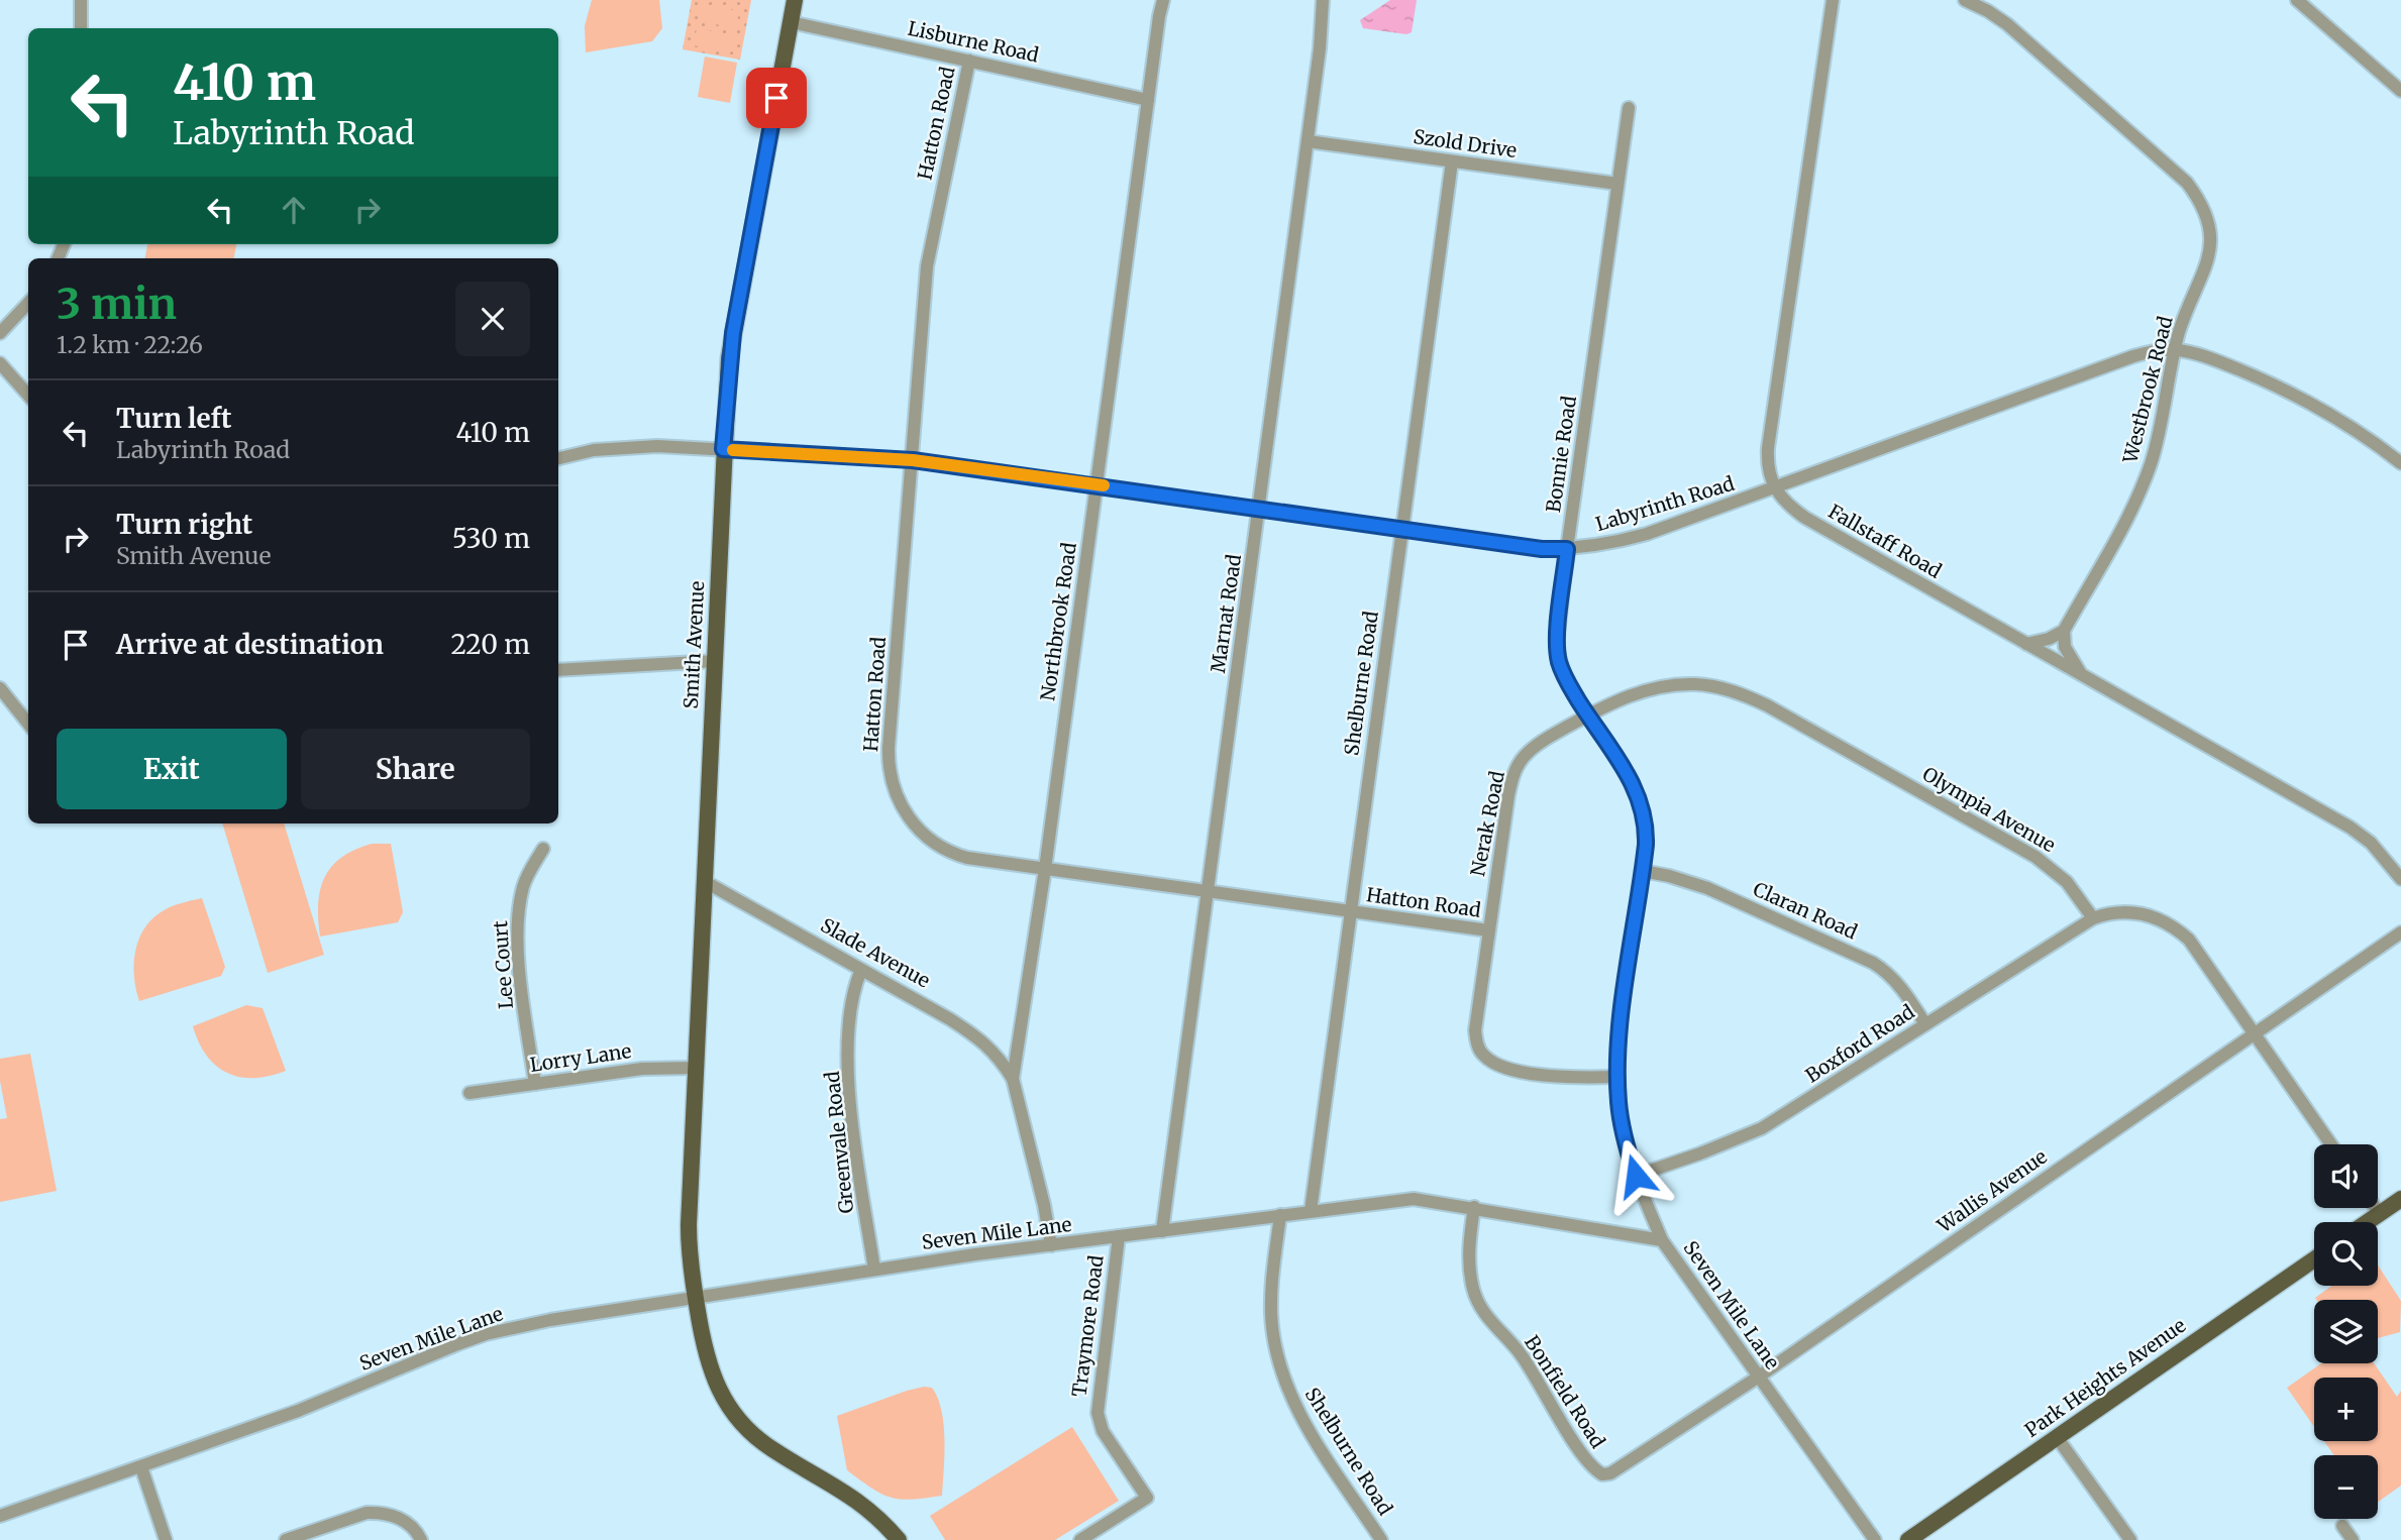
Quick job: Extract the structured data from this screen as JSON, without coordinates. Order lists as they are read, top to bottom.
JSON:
{
  "streets": {
    "main road": ["Smith Avenue", "Park Heights Avenue"],
    "street": [
      "Lisburne Road",
      "Hatton Road",
      "Szold Drive",
      "Westbrook Road",
      "Bonnie Road",
      "Labyrinth Road",
      "Fallstaff Road",
      "Marnat Road",
      "Northbrook Road",
      "Shelburne Road",
      "Olympia Avenue",
      "Nerak Road",
      "Claran Road",
      "Slade Avenue",
      "Lee Court",
      "Boxford Road",
      "Lorry Lane",
      "Greenvale Road",
      "Wallis Avenue",
      "Seven Mile Lane",
      "Traymore Road",
      "Bonfield Road"
    ]
  },
  "crossings": [
    ["Lisburne Road", "Hatton Road"],
    ["Lisburne Road", "Northbrook Road"],
    ["Lisburne Road", "Smith Avenue"],
    ["Hatton Road", "Labyrinth Road"],
    ["Hatton Road", "Marnat Road"],
    ["Hatton Road", "Northbrook Road"],
    ["Hatton Road", "Shelburne Road"],
    ["Hatton Road", "Nerak Road"],
    ["Szold Drive", "Bonnie Road"],
    ["Szold Drive", "Marnat Road"],
    ["Szold Drive", "Shelburne Road"],
    ["Westbrook Road", "Labyrinth Road"],
    ["Bonnie Road", "Labyrinth Road"],
    ["Bonnie Road", "Olympia Avenue"],
    ["Bonnie Road", "Nerak Road"],
    ["Bonnie Road", "Claran Road"],
    ["Bonnie Road", "Boxford Road"],
    ["Bonnie Road", "Seven Mile Lane"],
    ["Labyrinth Road", "Fallstaff Road"],
    ["Labyrinth Road", "Marnat Road"],
    ["Labyrinth Road", "Northbrook Road"],
    ["Labyrinth Road", "Smith Avenue"],
    ["Labyrinth Road", "Shelburne Road"],
    ["Marnat Road", "Seven Mile Lane"],
    ["Northbrook Road", "Slade Avenue"],
    ["Northbrook Road", "Seven Mile Lane"],
    ["Smith Avenue", "Slade Avenue"],
    ["Smith Avenue", "Lorry Lane"],
    ["Smith Avenue", "Seven Mile Lane"],
    ["Shelburne Road", "Seven Mile Lane"],
    ["Olympia Avenue", "Nerak Road"],
    ["Olympia Avenue", "Boxford Road"],
    ["Claran Road", "Boxford Road"],
    ["Slade Avenue", "Greenvale Road"],
    ["Lee Court", "Lorry Lane"],
    ["Greenvale Road", "Seven Mile Lane"],
    ["Wallis Avenue", "Seven Mile Lane"],
    ["Wallis Avenue", "Bonfield Road"],
    ["Seven Mile Lane", "Traymore Road"],
    ["Seven Mile Lane", "Bonfield Road"]
  ],
  "page": {
    "turn": ["410 m", "Labyrinth Road"],
    "heading": ["3 min", "1.2 km · 22:26"],
    "list": [
      {
        "name": "Turn left",
        "note": "Labyrinth Road",
        "value": "410 m"
      },
      {
        "name": "Turn right",
        "note": "Smith Avenue",
        "value": "530 m"
      },
      {
        "name": "Arrive at destination",
        "value": "220 m"
      }
    ],
    "buttons": ["Exit", "Share"],
    "map_buttons": ["+", "−"]
  }
}
